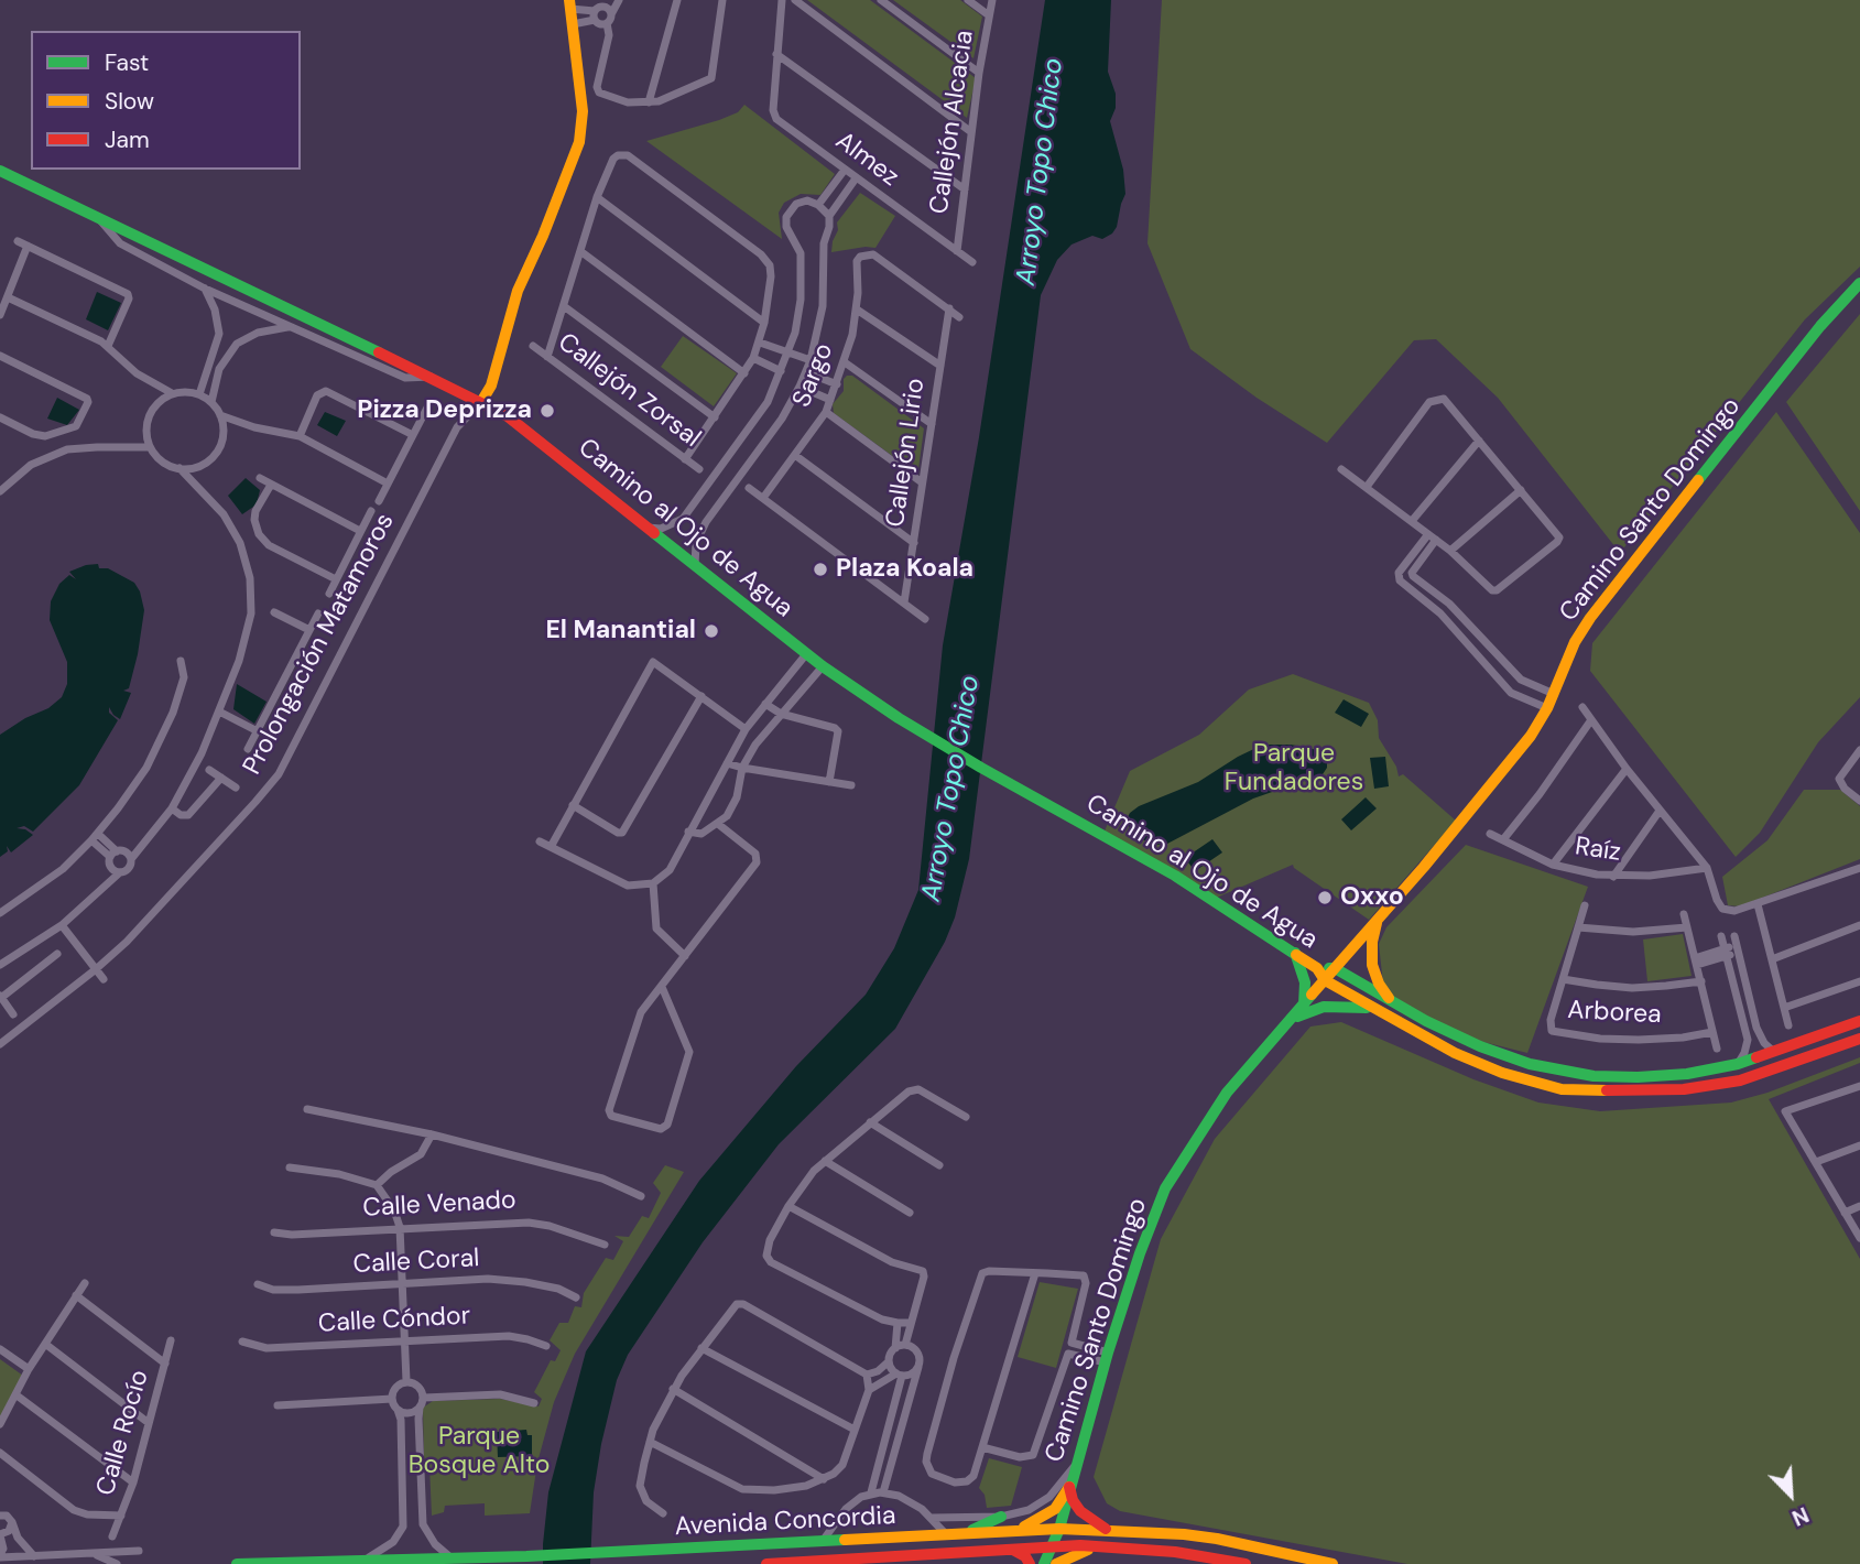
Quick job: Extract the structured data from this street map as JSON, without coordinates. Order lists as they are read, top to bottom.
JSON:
{
  "streets": {
    "street": [
      "Callejón Alcacia",
      "Almez",
      "Sargo",
      "Callejón Zorsal",
      "Callejón Lirio",
      "Camino Santo Domingo",
      "Camino al Ojo de Agua",
      "Prolongación Matamoros",
      "Raíz",
      "Arborea",
      "Calle Venado",
      "Calle Coral",
      "Calle Cóndor",
      "Calle Rocío",
      "Avenida Concordia"
    ]
  },
  "crossings": [
    ["Callejón Alcacia", "Almez"],
    ["Sargo", "Callejón Lirio"],
    ["Camino Santo Domingo", "Camino al Ojo de Agua"],
    ["Camino Santo Domingo", "Avenida Concordia"],
    ["Camino al Ojo de Agua", "Prolongación Matamoros"]
  ],
  "water": ["Arroyo Topo Chico"],
  "parks": ["Parque Fundadores", "Parque Bosque Alto"],
  "places": [
    "Pizza Deprizza",
    "Plaza Koala",
    "El Manantial",
    "Oxxo"
  ],
  "legend": ["Fast", "Slow", "Jam"],
  "north": "bottom right"
}
